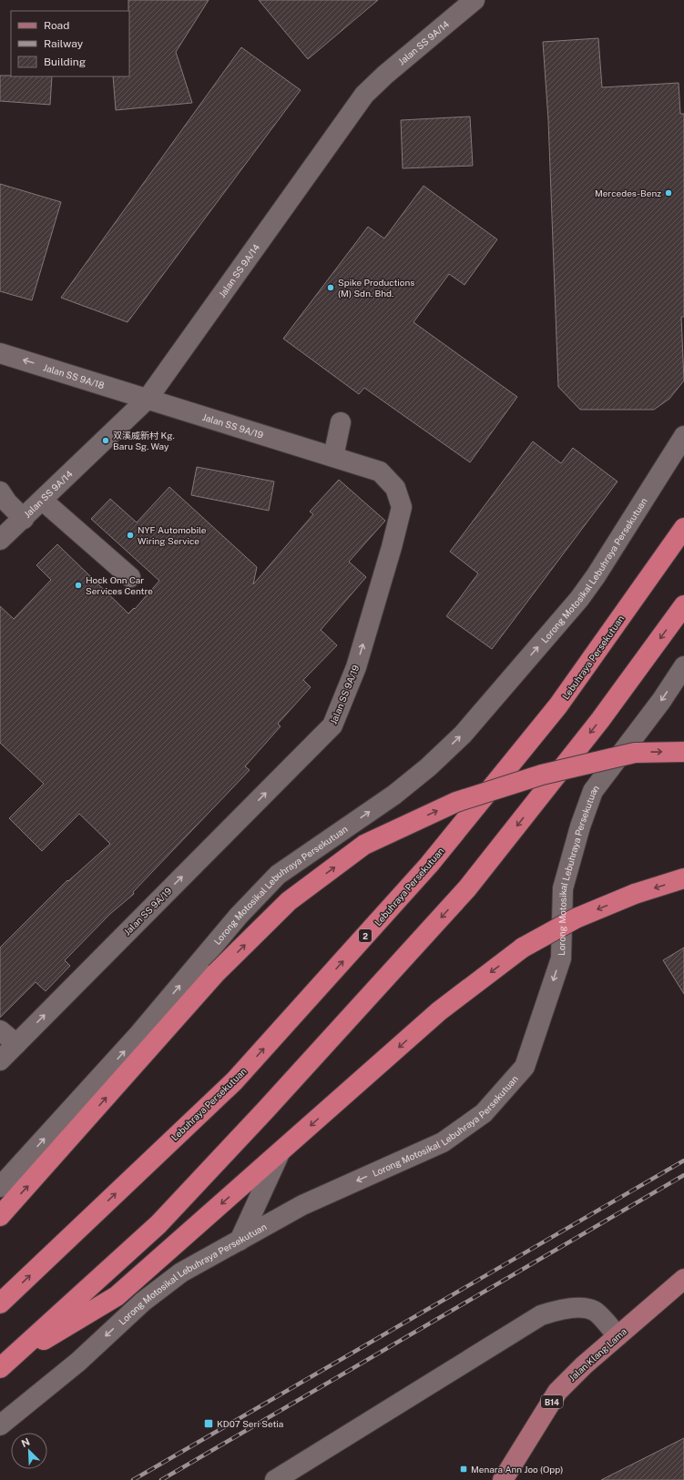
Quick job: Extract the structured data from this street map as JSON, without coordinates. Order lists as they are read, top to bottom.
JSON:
{
  "streets": {
    "highway": ["Lebuhraya Persekutuan", "2"],
    "main road": ["Jalan Klang Lama", "B14"],
    "street": [
      "Jalan SS 9A/14",
      "Jalan SS 9A/18",
      "Jalan SS 9A/19",
      "Lorong Motosikal Lebuhraya Persekutuan"
    ]
  },
  "crossings": [
    ["Jalan SS 9A/14", "Jalan SS 9A/18"],
    ["Jalan SS 9A/14", "Jalan SS 9A/19"],
    ["Jalan SS 9A/18", "Jalan SS 9A/19"]
  ],
  "one_way": ["Jalan SS 9A/19"],
  "places": {
    "other": [
      "Mercedes-Benz",
      "Spike Productions (M) Sdn. Bhd.",
      "双溪威新村 Kg. Baru Sg. Way",
      "NYF Automobile Wiring Service",
      "Hock Onn Car Services Centre"
    ],
    "transit": ["KD07 Seri Setia", "Menara Ann Joo (Opp)"]
  },
  "legend": ["Road", "Railway", "Building"],
  "north": "top left"
}
